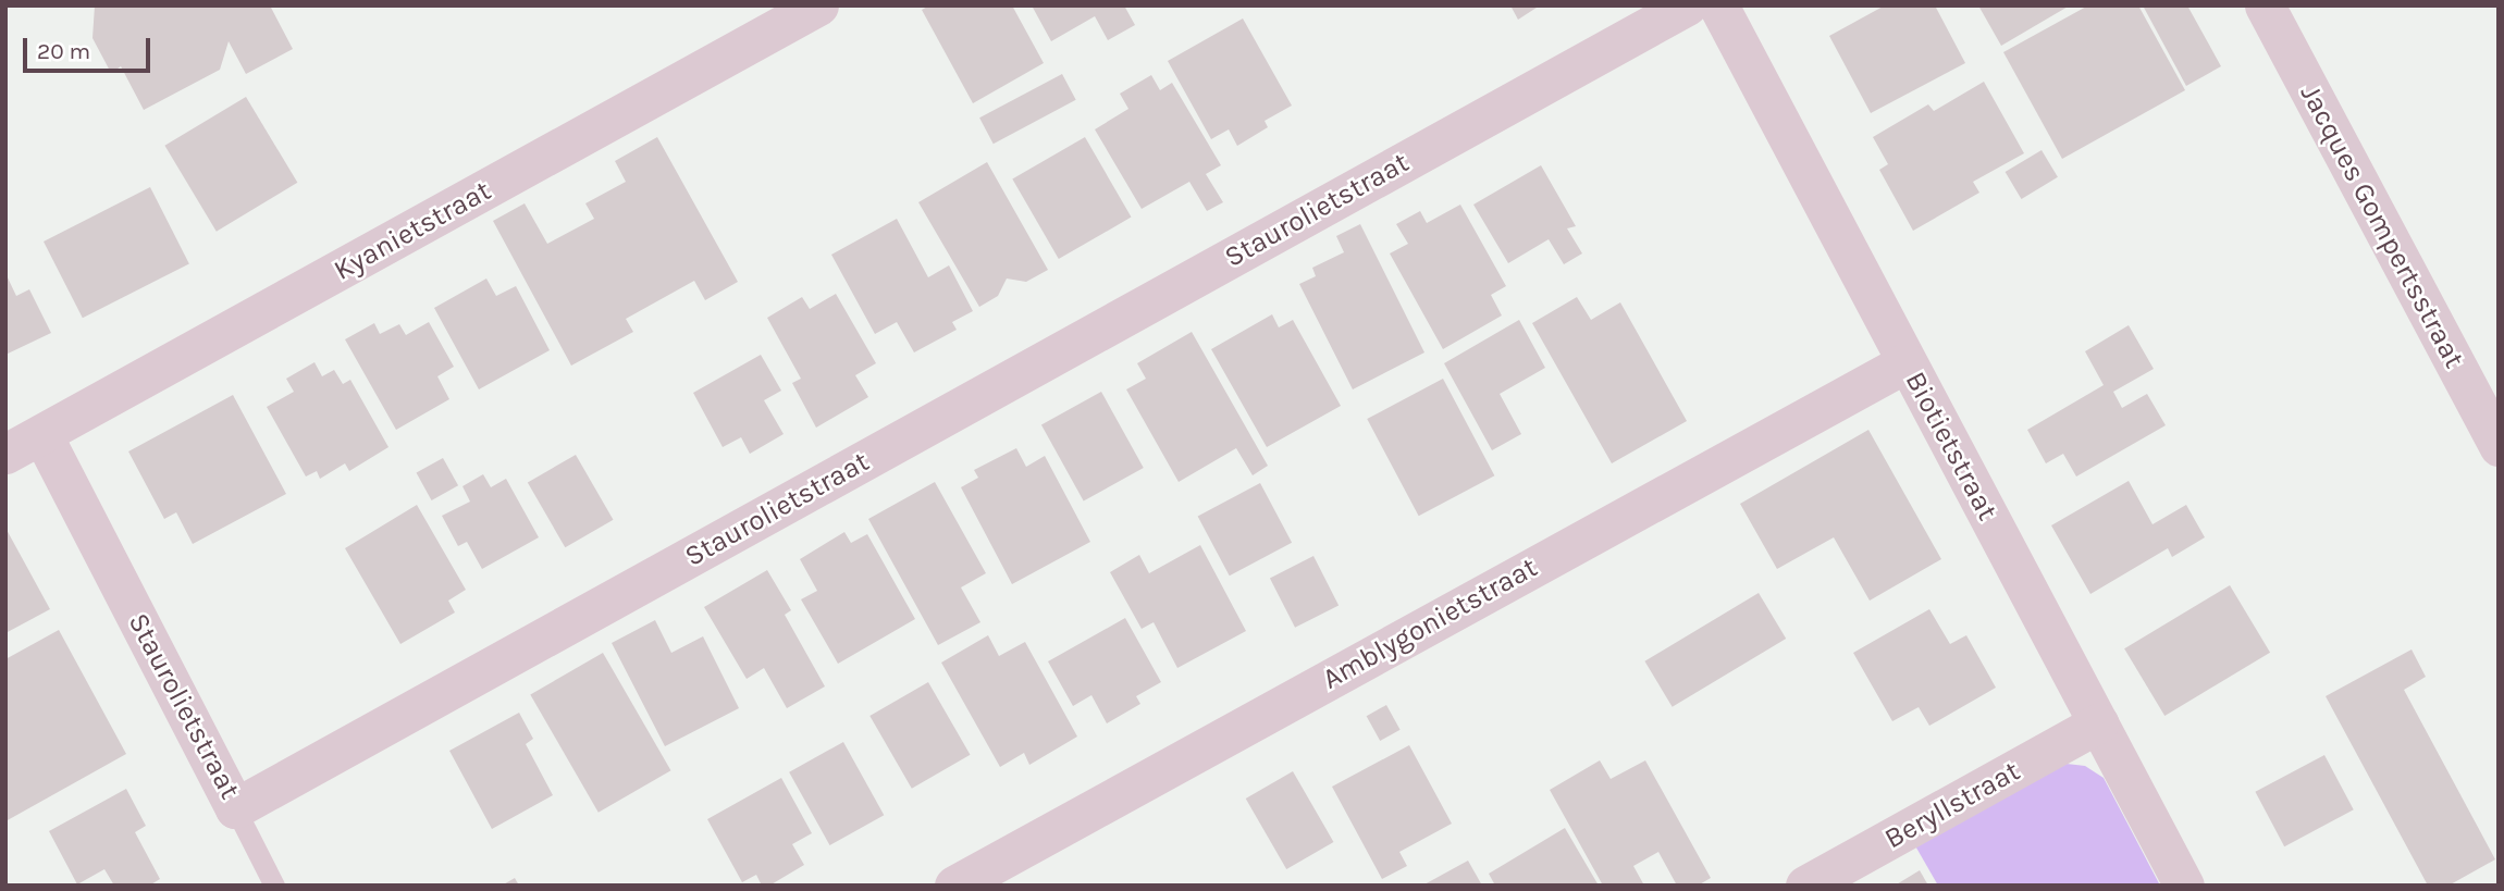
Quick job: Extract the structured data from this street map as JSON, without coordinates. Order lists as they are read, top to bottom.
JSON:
{
  "streets": {
    "street": [
      "Staurolietstraat",
      "Jacques Gompertsstraat",
      "Kyanietstraat",
      "Biotietstraat",
      "Amblygonietstraat",
      "Beryllstraat"
    ]
  },
  "crossings": [
    ["Staurolietstraat", "Kyanietstraat"],
    ["Biotietstraat", "Amblygonietstraat"],
    ["Biotietstraat", "Beryllstraat"]
  ],
  "scale_bar": "20 m"
}
